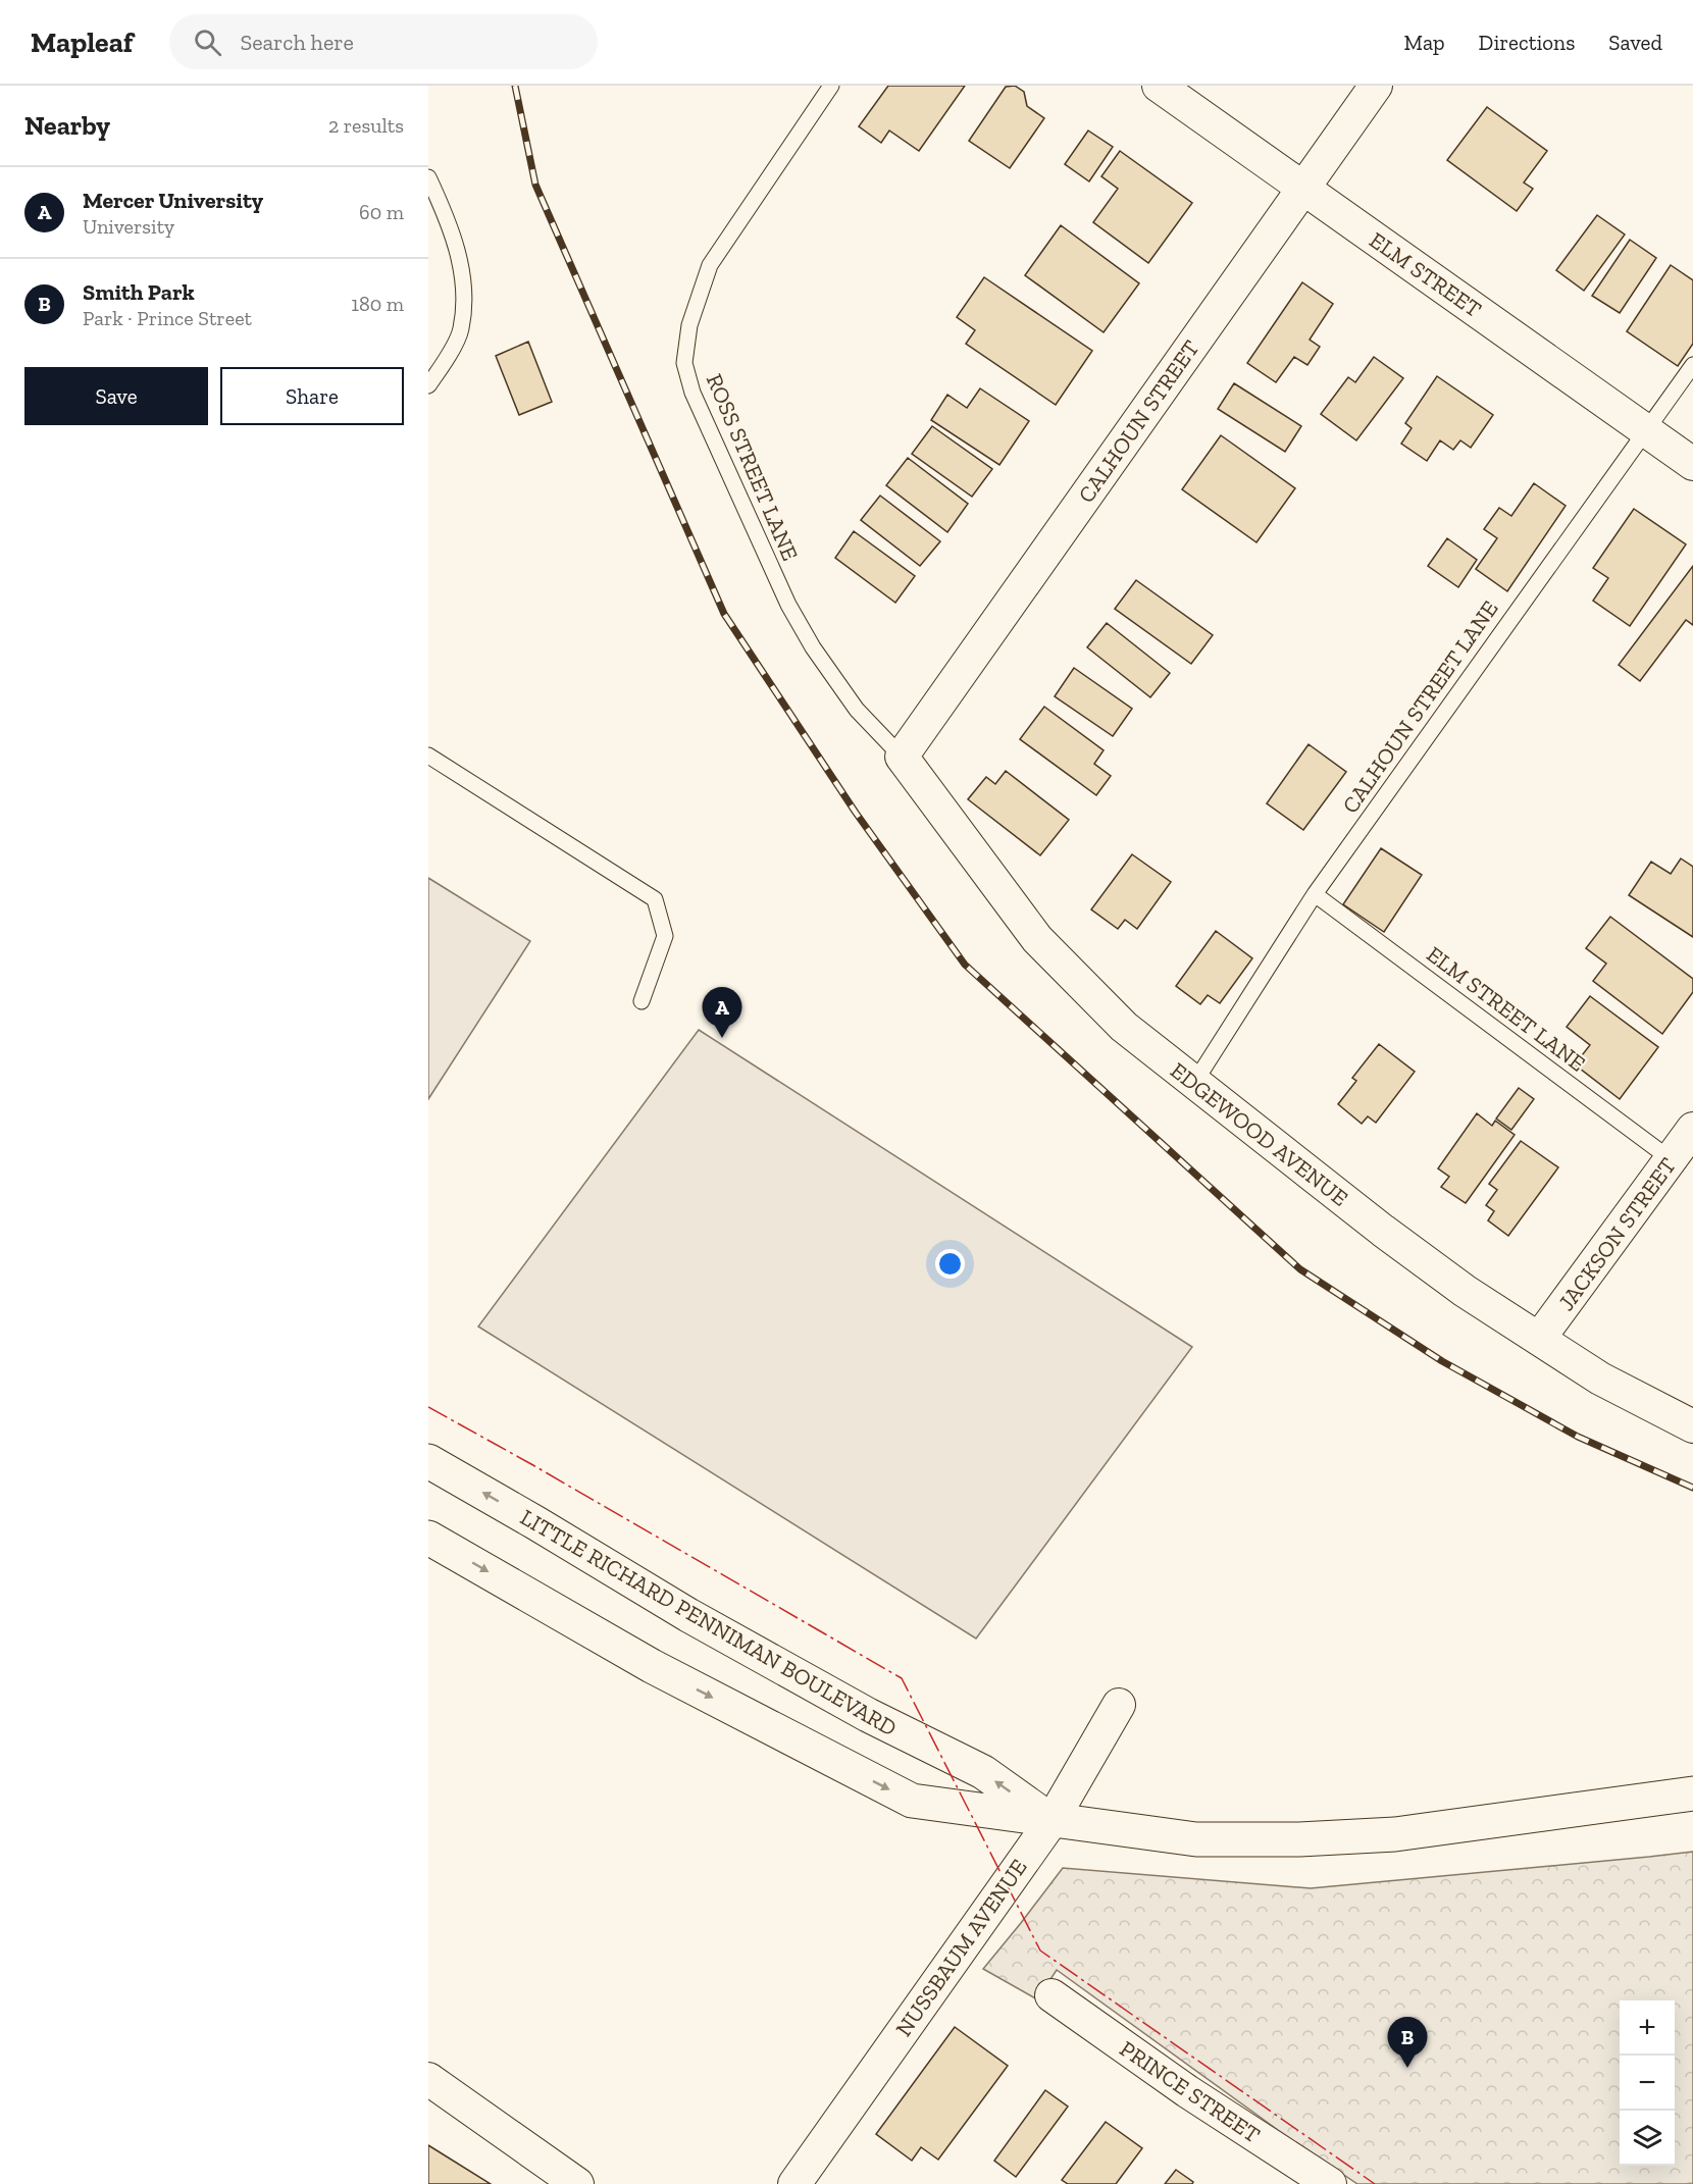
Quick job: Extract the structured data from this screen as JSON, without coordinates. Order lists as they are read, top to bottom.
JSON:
{
  "streets": {
    "street": [
      "ELM STREET",
      "CALHOUN STREET",
      "EDGEWOOD AVENUE",
      "JACKSON STREET",
      "LITTLE RICHARD PENNIMAN BOULEVARD",
      "NUSSBAUM AVENUE",
      "PRINCE STREET"
    ],
    "lane": ["ROSS STREET LANE", "CALHOUN STREET LANE", "ELM STREET LANE"]
  },
  "crossings": [
    ["ELM STREET", "CALHOUN STREET"],
    ["ELM STREET", "CALHOUN STREET LANE"],
    ["CALHOUN STREET", "ROSS STREET LANE"],
    ["CALHOUN STREET", "EDGEWOOD AVENUE"],
    ["ROSS STREET LANE", "EDGEWOOD AVENUE"],
    ["CALHOUN STREET LANE", "ELM STREET LANE"],
    ["CALHOUN STREET LANE", "EDGEWOOD AVENUE"],
    ["ELM STREET LANE", "JACKSON STREET"],
    ["EDGEWOOD AVENUE", "JACKSON STREET"],
    ["LITTLE RICHARD PENNIMAN BOULEVARD", "NUSSBAUM AVENUE"]
  ],
  "page": {
    "header": "Mapleaf",
    "search": "Search here",
    "nav": ["Map", "Directions", "Saved"],
    "heading": ["Nearby", "2 results"],
    "list": [
      {
        "mark": "A",
        "name": "Mercer University",
        "note": "University",
        "value": "60 m"
      },
      {
        "mark": "B",
        "name": "Smith Park",
        "note": "Park · Prince Street",
        "value": "180 m"
      }
    ],
    "buttons": ["Save", "Share"],
    "pins": ["A", "B"],
    "map_buttons": ["+", "−"]
  }
}
